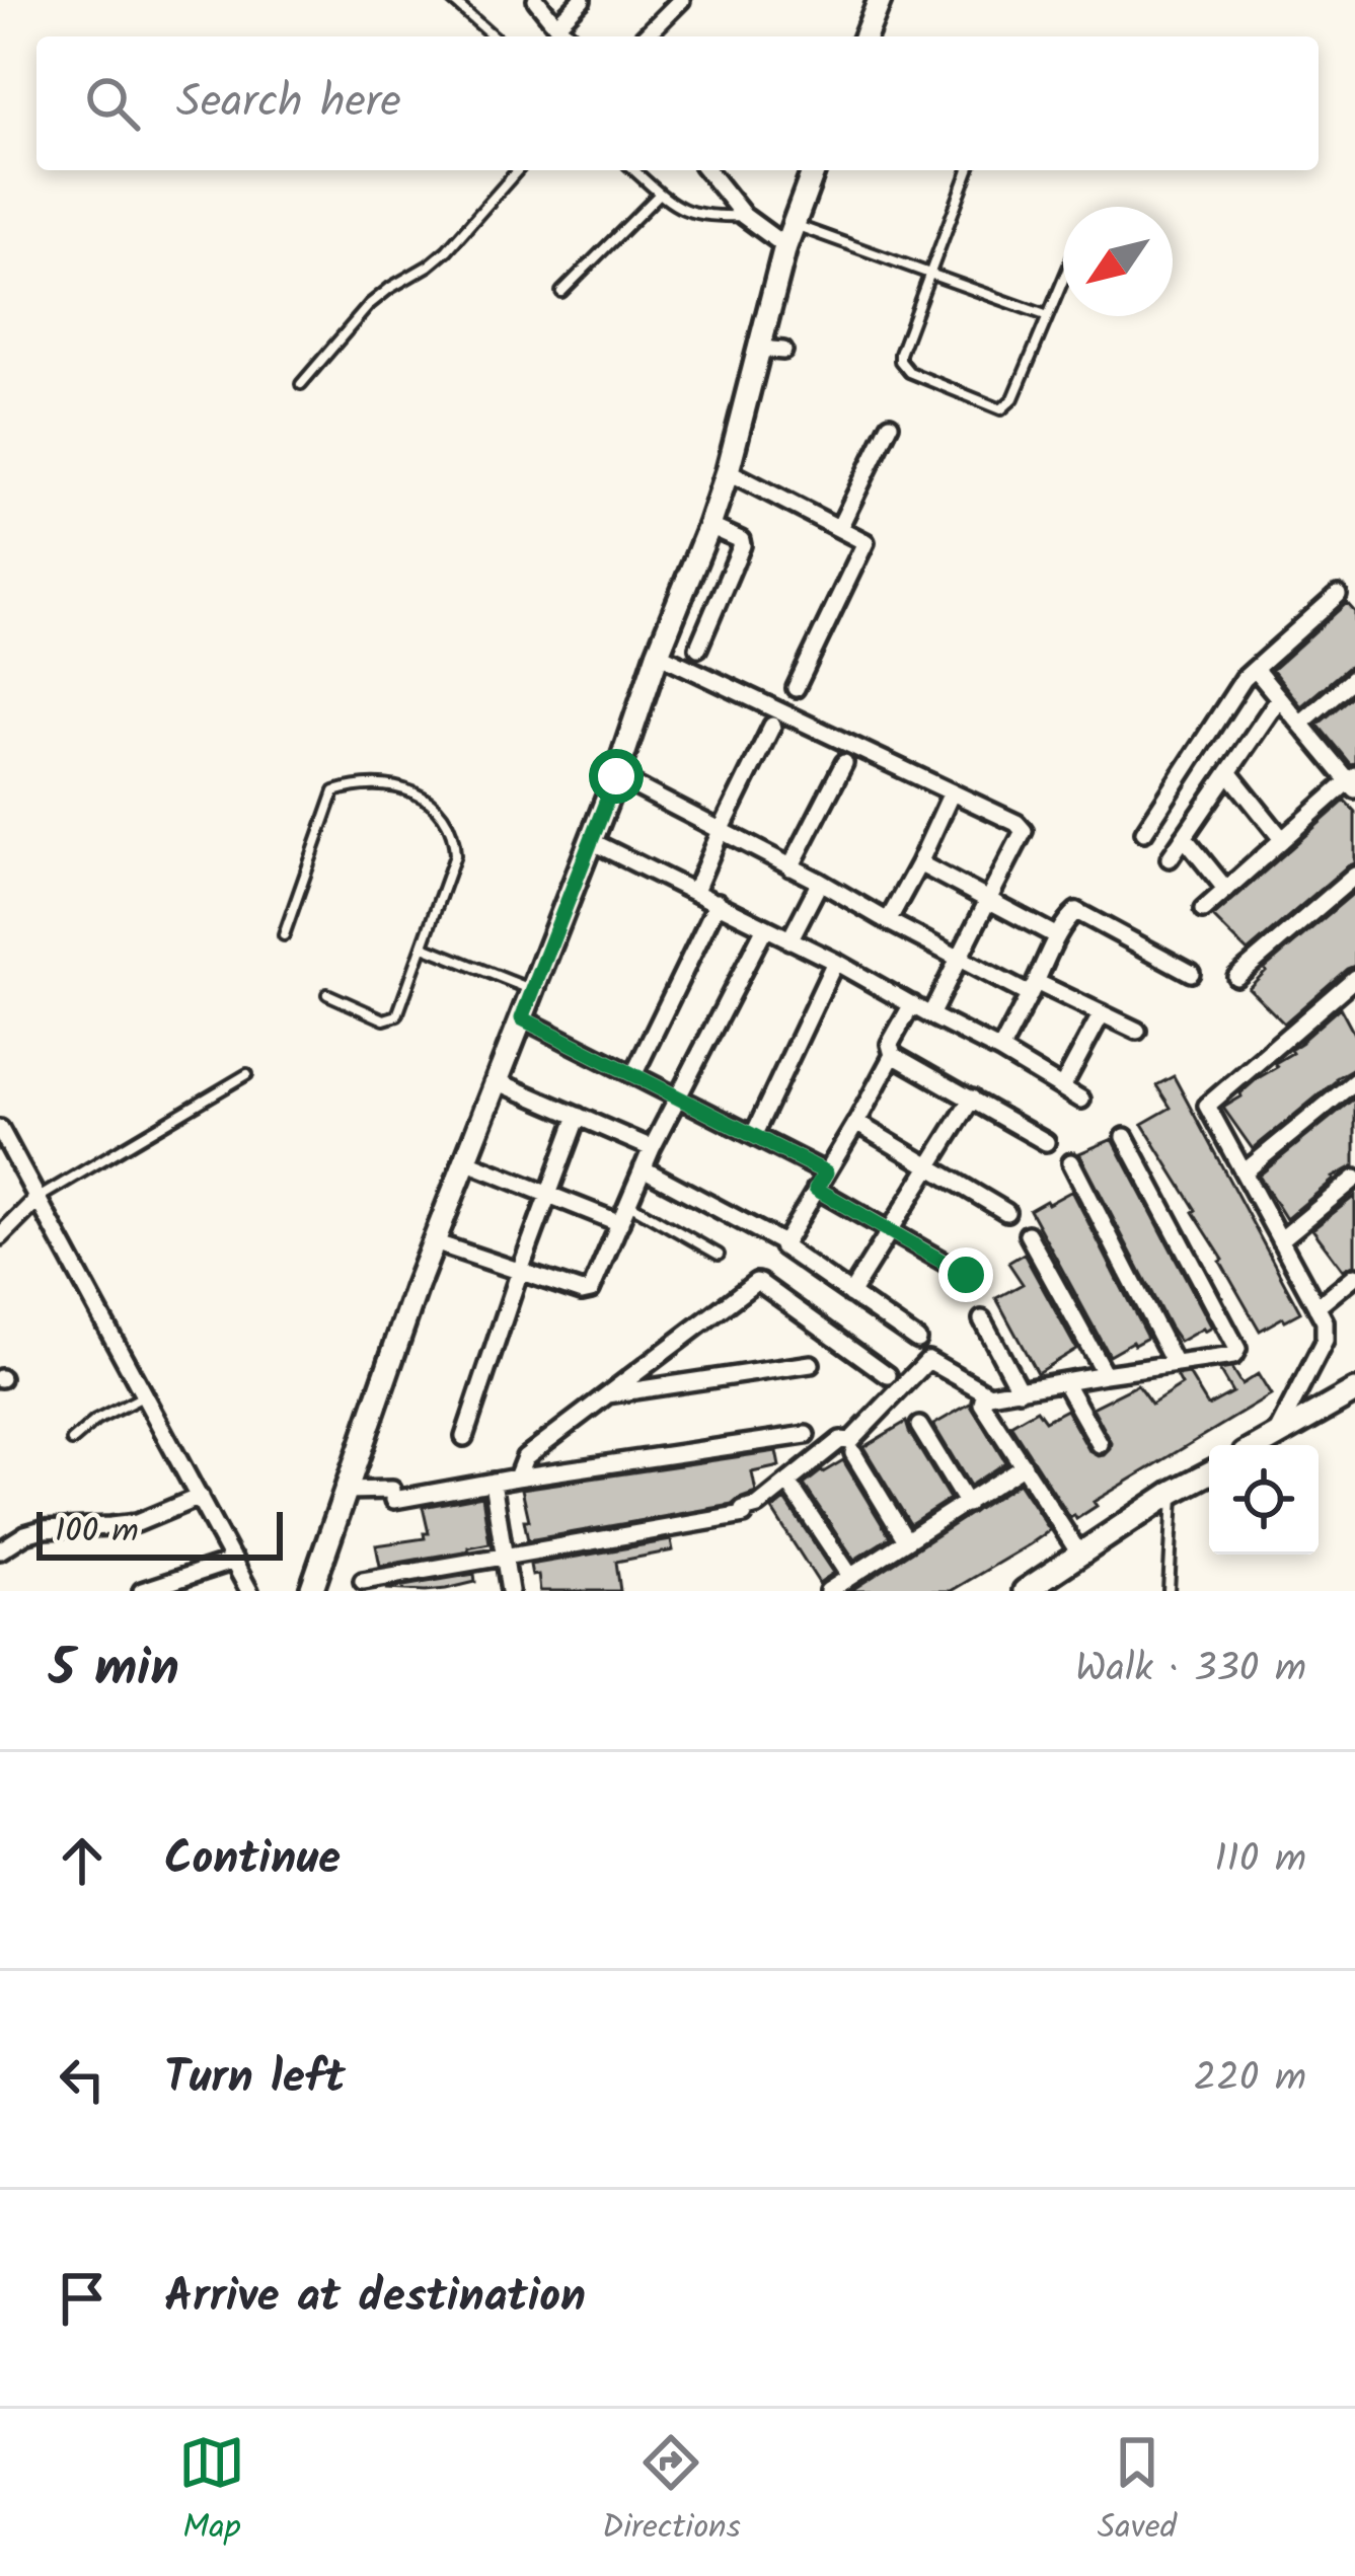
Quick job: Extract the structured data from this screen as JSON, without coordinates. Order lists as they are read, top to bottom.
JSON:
{
  "scale_bar": "100 m",
  "north": "bottom left",
  "page": {
    "search": "Search here",
    "scale": "100 m",
    "heading": ["5 min", "Walk · 330 m"],
    "list": [
      ["Continue", "110 m"],
      ["Turn left", "220 m"],
      "Arrive at destination"
    ],
    "nav": ["Map", "Directions", "Saved"]
  }
}
